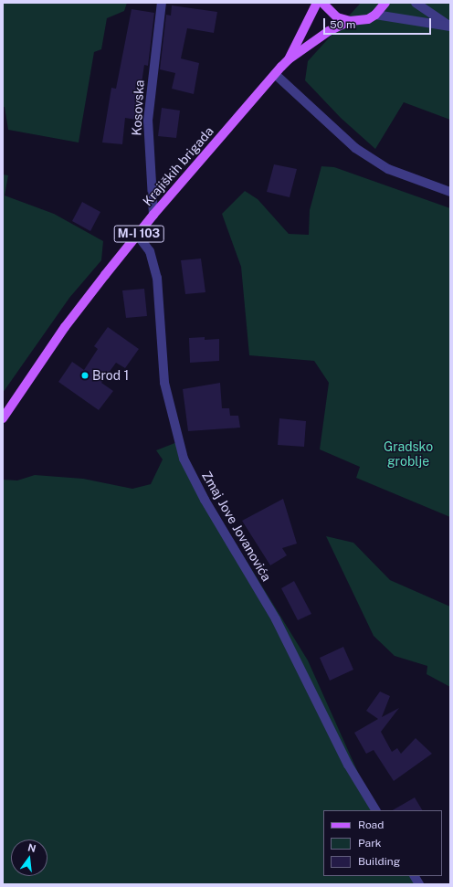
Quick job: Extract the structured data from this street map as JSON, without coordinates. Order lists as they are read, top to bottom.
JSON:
{
  "streets": {
    "main road": ["Krajiških brigada", "M-I 103"],
    "street": ["Kosovska", "Zmaj Jove Jovanovića"]
  },
  "crossings": [
    ["Kosovska", "Krajiških brigada"],
    ["Krajiških brigada", "M-I 103"],
    ["Krajiških brigada", "Zmaj Jove Jovanovića"]
  ],
  "parks": ["Gradsko groblje"],
  "places": ["Brod 1"],
  "legend": ["Road", "Park", "Building"],
  "scale_bar": "50 m",
  "north": "top"
}
